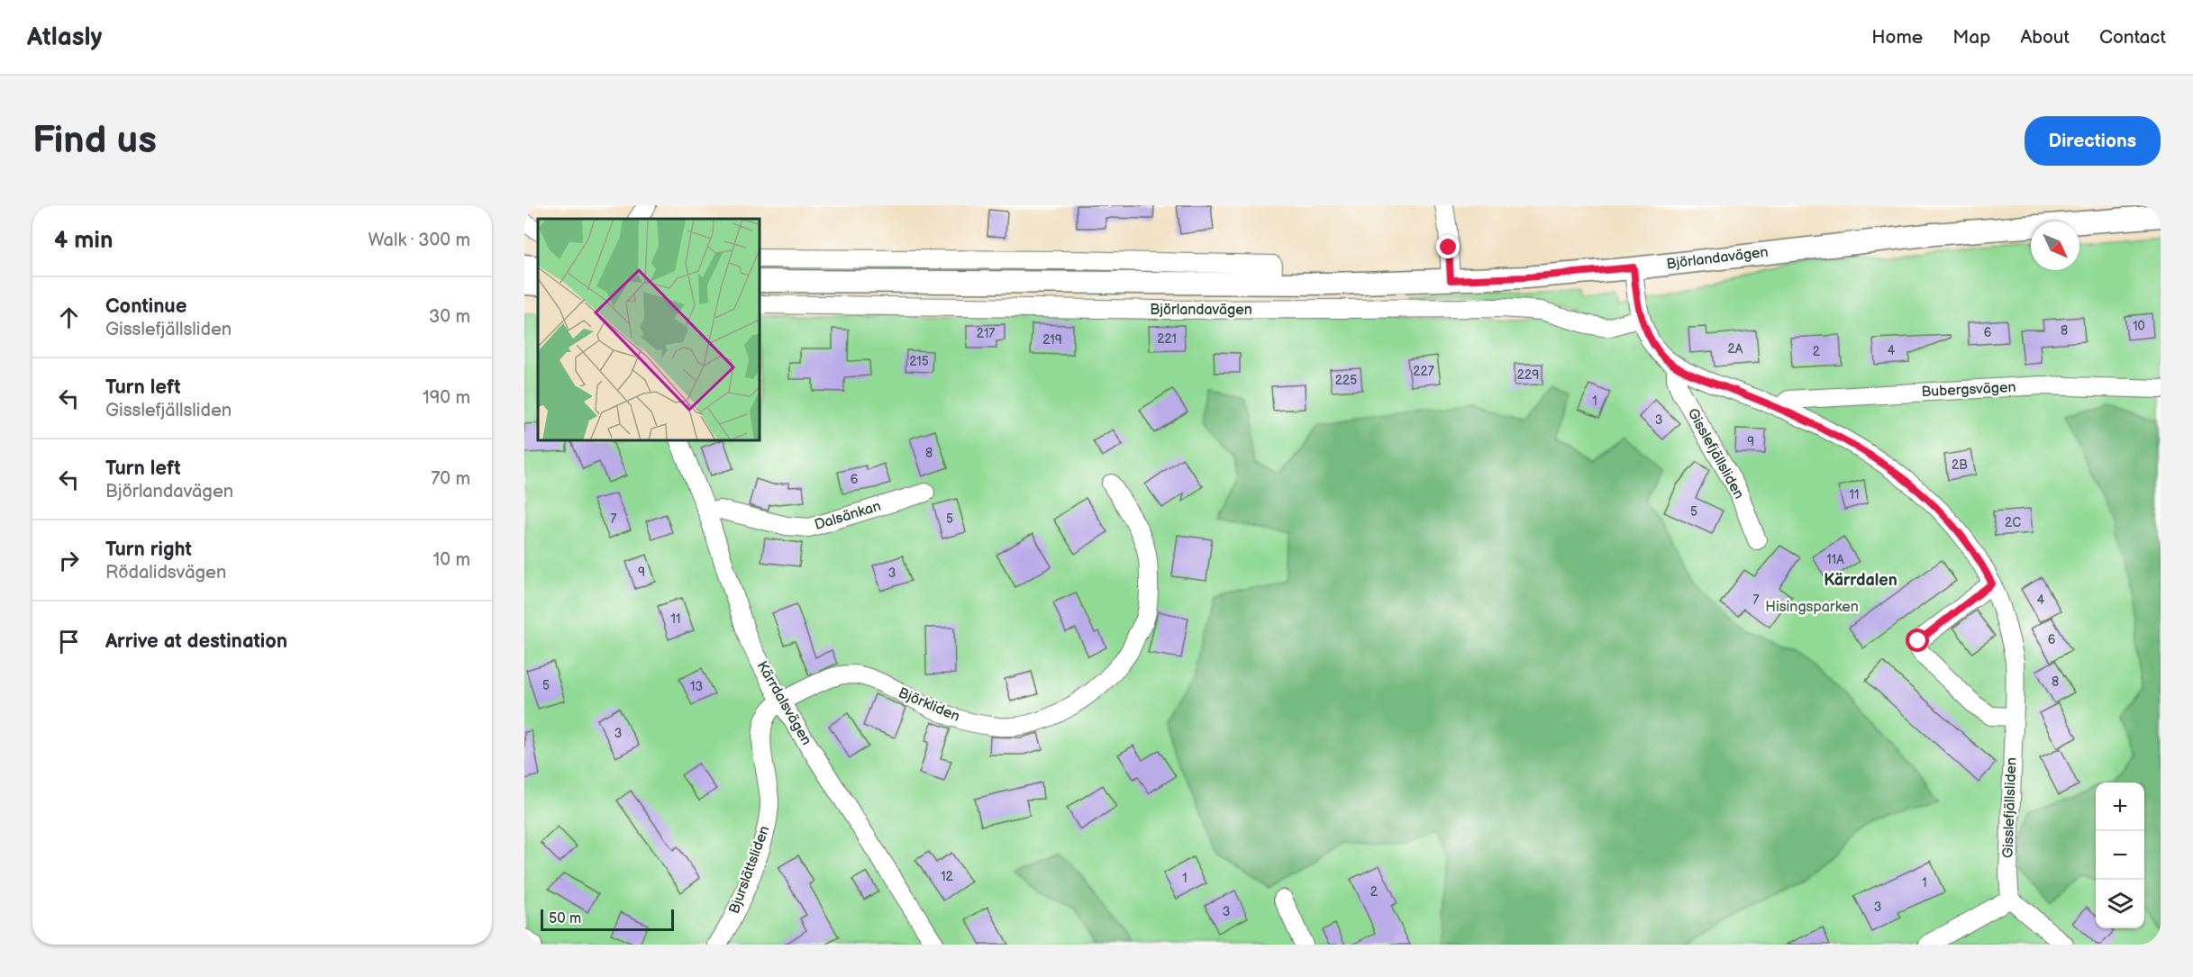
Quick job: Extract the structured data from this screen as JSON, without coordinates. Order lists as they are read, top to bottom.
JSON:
{
  "streets": {
    "street": [
      "Björlandavägen",
      "Bubergsvägen",
      "Gisslefjällsliden",
      "Dalsänkan",
      "Kärrdalsvägen",
      "Björkliden",
      "Bjurslättsliden"
    ]
  },
  "crossings": [
    ["Björlandavägen", "Gisslefjällsliden"],
    ["Bubergsvägen", "Gisslefjällsliden"],
    ["Dalsänkan", "Kärrdalsvägen"],
    ["Kärrdalsvägen", "Björkliden"],
    ["Kärrdalsvägen", "Bjurslättsliden"],
    ["Björkliden", "Bjurslättsliden"]
  ],
  "districts": ["Kärrdalen"],
  "parks": ["Hisingsparken"],
  "house_numbers": [
    "10",
    "8",
    "6",
    "217",
    "221",
    "219",
    "2A",
    "4",
    "2",
    "215",
    "227",
    "229",
    "225",
    "1",
    "3",
    "9",
    "8",
    "2B",
    "6",
    "11",
    "5",
    "7",
    "5",
    "2C",
    "11A",
    "9",
    "3",
    "7",
    "4",
    "11",
    "6",
    "8",
    "5",
    "13",
    "3",
    "12",
    "1",
    "1",
    "2",
    "3",
    "3"
  ],
  "scale_bar": "50 m",
  "north": "bottom right",
  "page": {
    "header": "Atlasly",
    "nav": [
      "Home",
      "Map",
      "About",
      "Contact"
    ],
    "buttons": "Directions",
    "title": "Find us",
    "heading": ["4 min", "Walk · 300 m"],
    "list": [
      ["Continue", "Gisslefjällsliden", "30 m"],
      ["Turn left", "Gisslefjällsliden", "190 m"],
      ["Turn left", "Björlandavägen", "70 m"],
      ["Turn right", "Rödalidsvägen", "10 m"],
      "Arrive at destination"
    ],
    "map_buttons": ["+", "−"],
    "scale": "50 m"
  }
}
